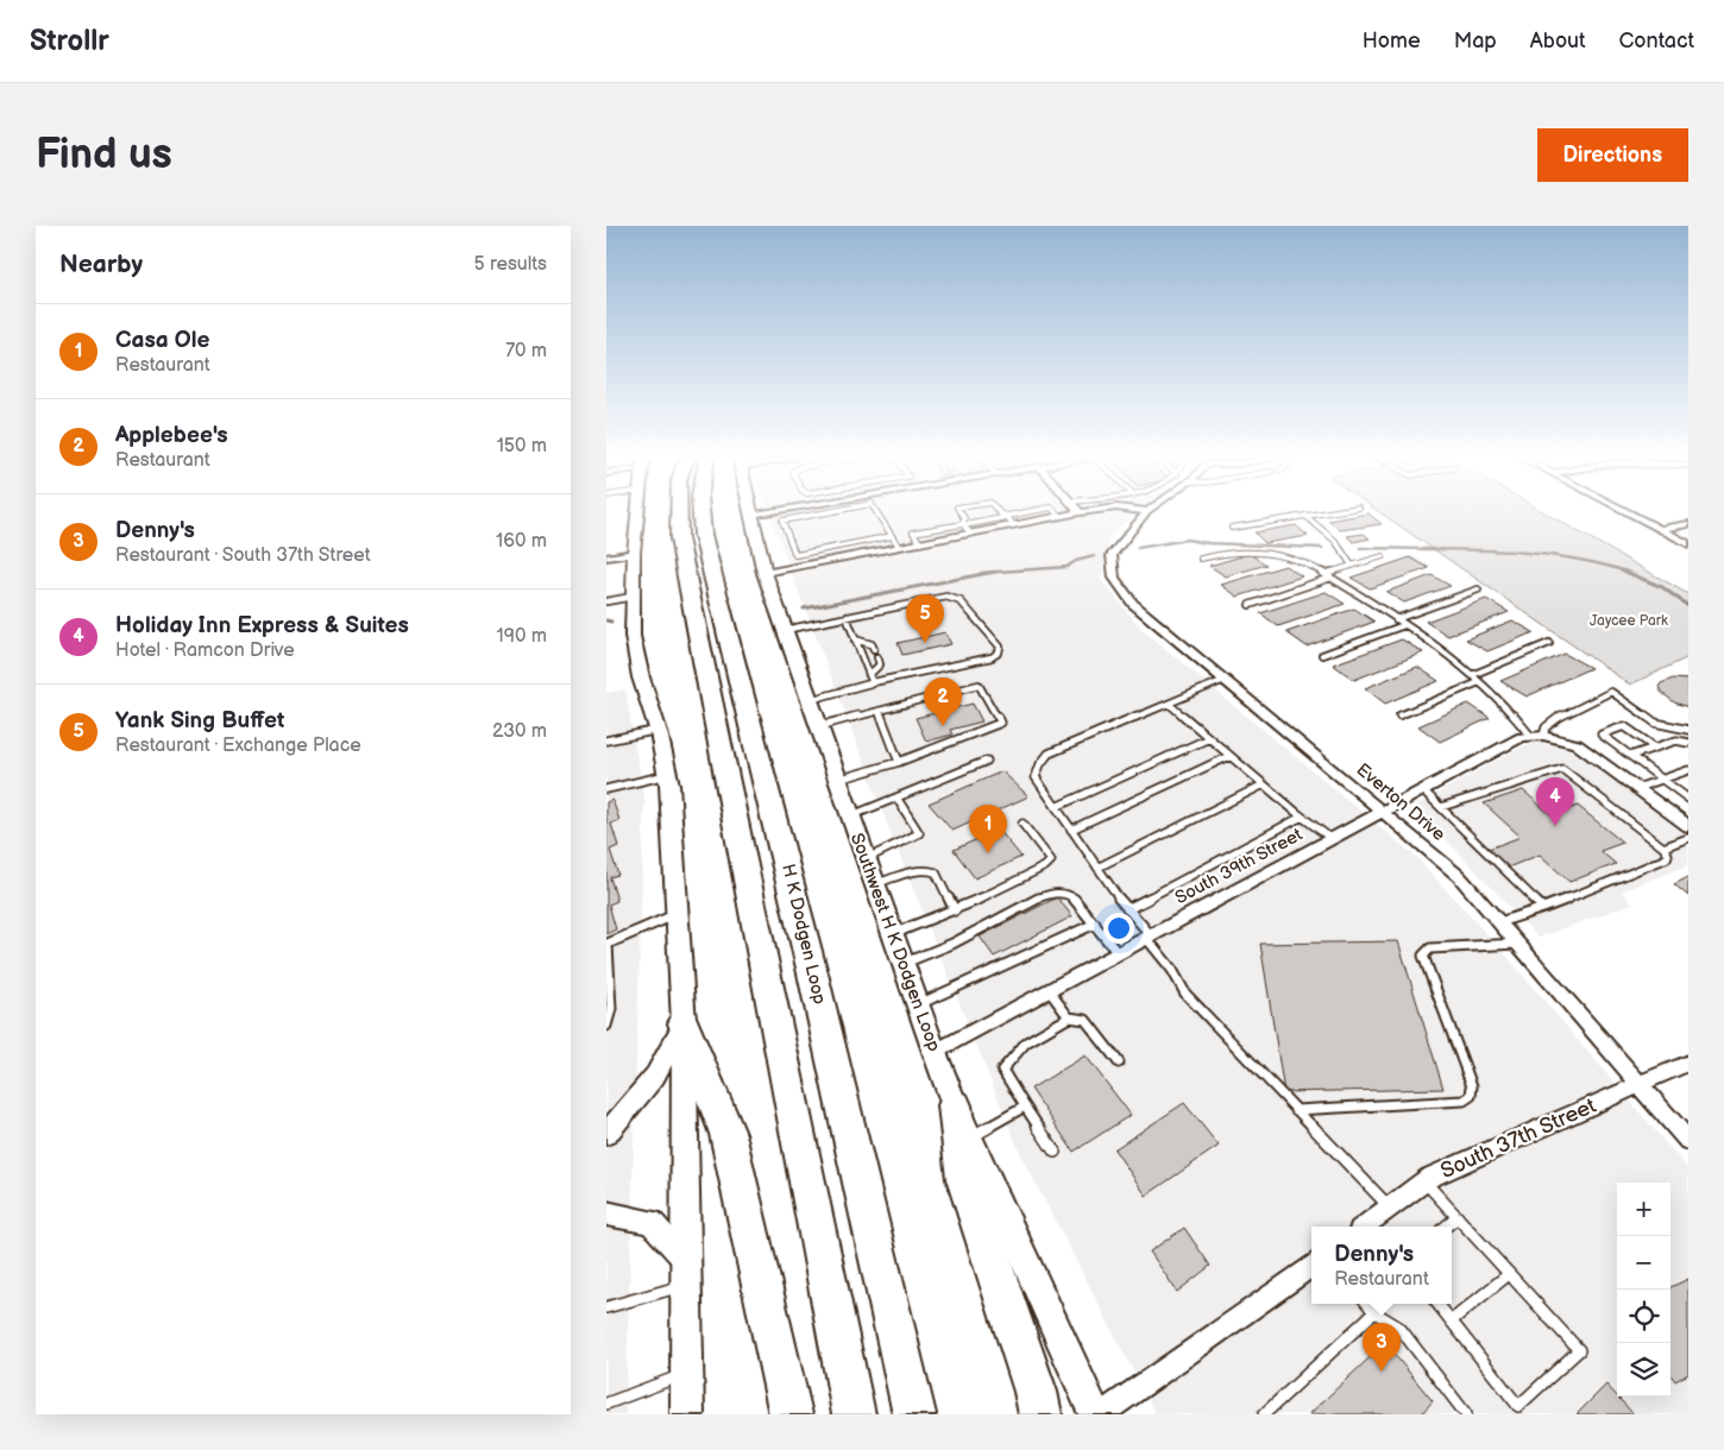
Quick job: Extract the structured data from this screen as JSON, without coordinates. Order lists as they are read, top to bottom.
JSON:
{
  "streets": {
    "highway": ["H K Dodgen Loop"],
    "main road": ["Southwest H K Dodgen Loop"],
    "street": ["Everton Drive", "South 39th Street", "South 37th Street"]
  },
  "crossings": [
    ["Everton Drive", "South 39th Street"],
    ["Everton Drive", "South 37th Street"],
    ["South 39th Street", "Southwest H K Dodgen Loop"]
  ],
  "parks": ["Jaycee Park"],
  "page": {
    "header": "Strollr",
    "nav": [
      "Home",
      "Map",
      "About",
      "Contact"
    ],
    "buttons": "Directions",
    "title": "Find us",
    "heading": ["Nearby", "5 results"],
    "list": [
      {
        "mark": "1",
        "name": "Casa Ole",
        "note": "Restaurant",
        "value": "70 m"
      },
      {
        "mark": "2",
        "name": "Applebee's",
        "note": "Restaurant",
        "value": "150 m"
      },
      {
        "mark": "3",
        "name": "Denny's",
        "note": "Restaurant · South 37th Street",
        "value": "160 m"
      },
      {
        "mark": "4",
        "name": "Holiday Inn Express & Suites",
        "note": "Hotel · Ramcon Drive",
        "value": "190 m"
      },
      {
        "mark": "5",
        "name": "Yank Sing Buffet",
        "note": "Restaurant · Exchange Place",
        "value": "230 m"
      }
    ],
    "pins": [
      "5",
      "2",
      "4",
      "1",
      "3"
    ],
    "map_buttons": ["+", "−"],
    "popup": ["Denny's", "Restaurant"]
  }
}
